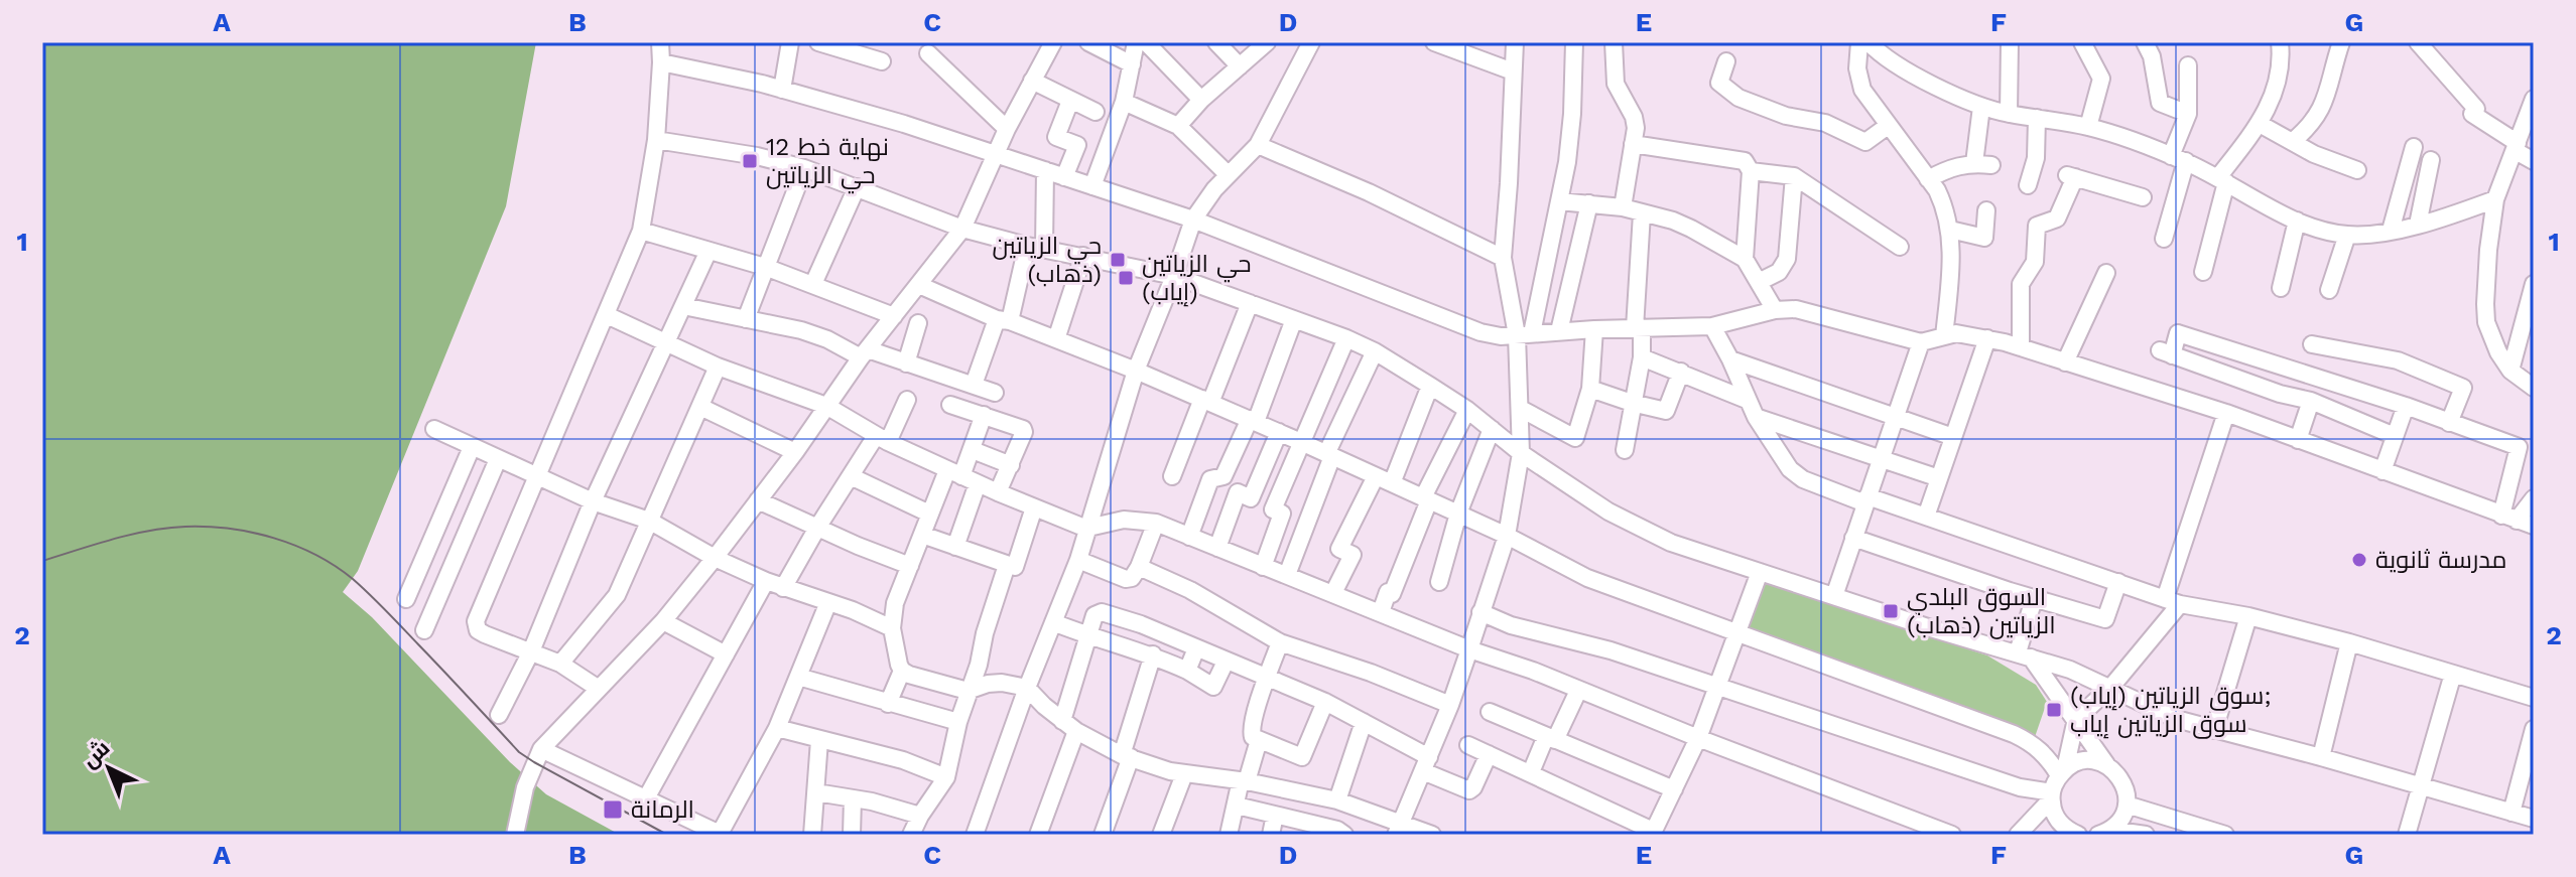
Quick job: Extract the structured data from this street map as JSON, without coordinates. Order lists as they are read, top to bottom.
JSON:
{
  "places": {
    "transit": [
      "نهاية خط 12 حي الزياتين",
      "حي الزياتين (ذهاب)",
      "حي الزياتين (إياب)",
      "السوق البلدي الزياتين (ذهاب)",
      "سوق الزياتين (إياب); سوق الزياتين إياب",
      "الرمانة"
    ],
    "other": ["مدرسة ثانوية"]
  },
  "north": "top left",
  "grid": {
    "columns": [
      "A",
      "B",
      "C",
      "D",
      "E",
      "F",
      "G"
    ],
    "rows": ["1", "2"]
  }
}
